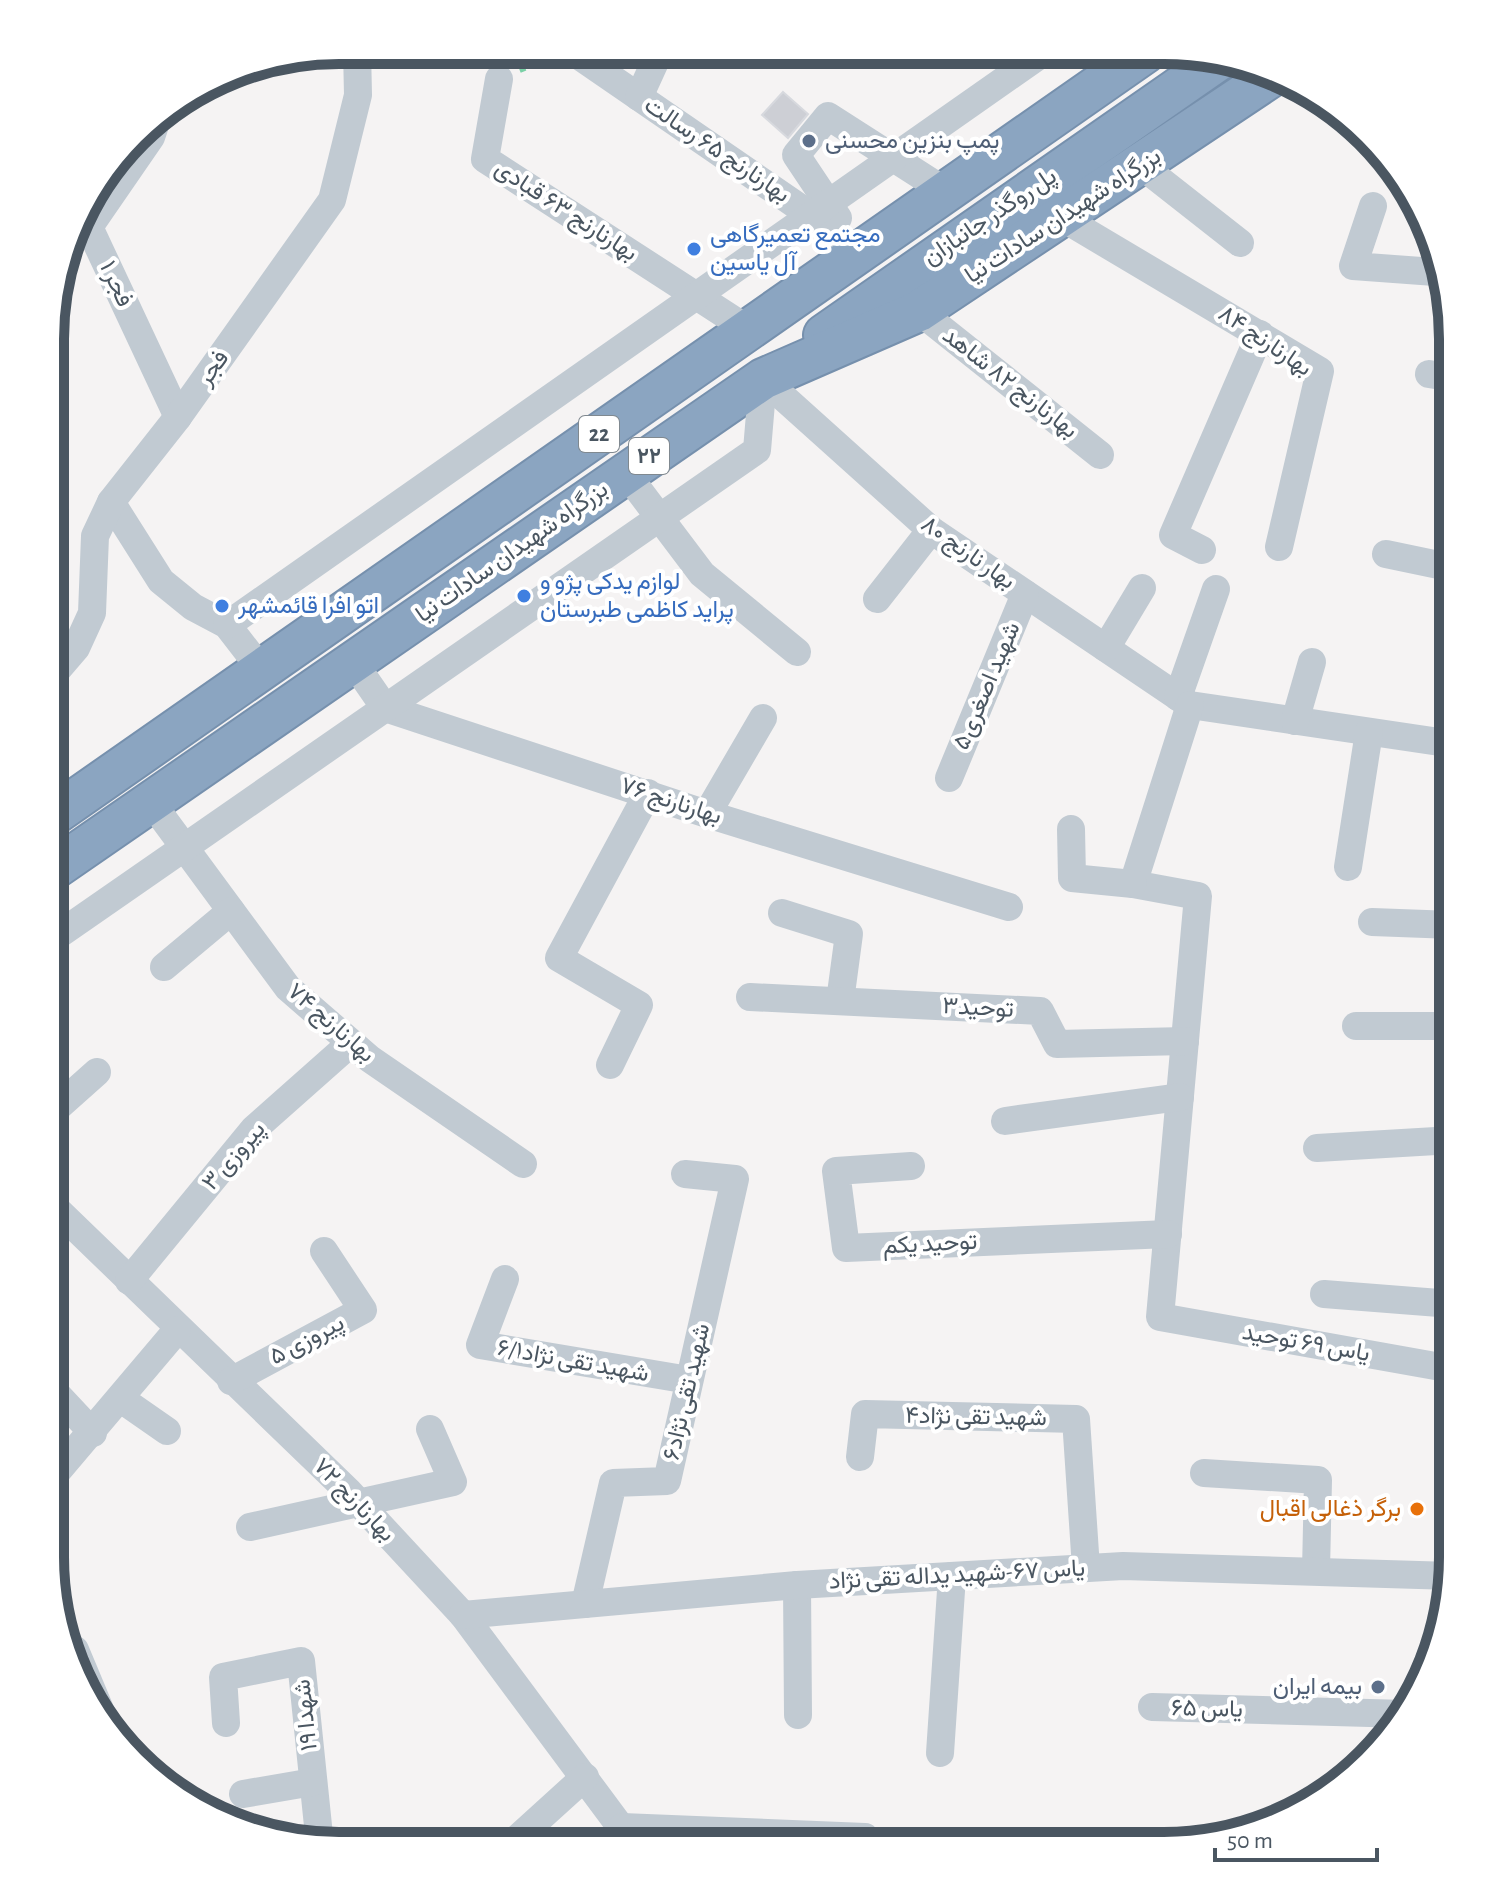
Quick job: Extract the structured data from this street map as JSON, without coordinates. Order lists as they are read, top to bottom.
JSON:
{
  "streets": {
    "highway": [
      "بزرگراه شهیدان سادات نیا",
      "پل روگذر جانبازان",
      "22",
      "۲۲"
    ],
    "street": [
      "بهارنارنج ۶۵ رسالت",
      "بهارنارنج ۶۳ قبادی",
      "فجر ۱",
      "بهارنارنج ۸۴",
      "فجر",
      "بهارنارنج ۸۲ شاهد",
      "بهار نارنج ۸۰",
      "شهید اصغری۵",
      "بهارنارنج ۷۶",
      "توحید۳",
      "بهارنارنج ۷۴",
      "پیروزی ۳",
      "توحید یکم",
      "پیروزی ۵",
      "یاس ۶۹ توحید",
      "شهید تقی نژاد۶/۱",
      "شهید تقی نژاد۶",
      "شهید تقی نژاد۴",
      "بهارنارنج ۷۲",
      "یاس ۶۷-شهید یداله تقی نژاد",
      "یاس ۶۵",
      "شهدا ۱۹"
    ]
  },
  "crossings": [
    ["بهارنارنج ۶۵ رسالت", "بزرگراه شهیدان سادات نیا"],
    ["بزرگراه شهیدان سادات نیا", "پل روگذر جانبازان"],
    ["بزرگراه شهیدان سادات نیا", "بهارنارنج ۸۴"],
    ["بزرگراه شهیدان سادات نیا", "بهارنارنج ۸۲ شاهد"],
    ["بزرگراه شهیدان سادات نیا", "بهار نارنج ۸۰"],
    ["بزرگراه شهیدان سادات نیا", "بهارنارنج ۷۴"],
    ["پل روگذر جانبازان", "بهار نارنج ۸۰"],
    ["فجر ۱", "فجر"],
    ["بهار نارنج ۸۰", "شهید اصغری۵"],
    ["بهارنارنج ۷۴", "پیروزی ۳"],
    ["پیروزی ۳", "بهارنارنج ۷۲"],
    ["توحید یکم", "یاس ۶۹ توحید"],
    ["پیروزی ۵", "بهارنارنج ۷۲"],
    ["شهید تقی نژاد۶/۱", "شهید تقی نژاد۶"],
    ["شهید تقی نژاد۶", "یاس ۶۷-شهید یداله تقی نژاد"],
    ["شهید تقی نژاد۴", "یاس ۶۷-شهید یداله تقی نژاد"],
    ["بهارنارنج ۷۲", "یاس ۶۷-شهید یداله تقی نژاد"]
  ],
  "places": [
    "پمپ بنزین محسنی",
    "مجتمع تعمیرگاهی آل یاسین",
    "لوازم یدکی پژو و پراید کاظمی طبرستان",
    "اتو افرا قائمشهر",
    "برگر ذغالی اقبال",
    "بیمه ایران"
  ],
  "scale_bar": "50 m"
}
